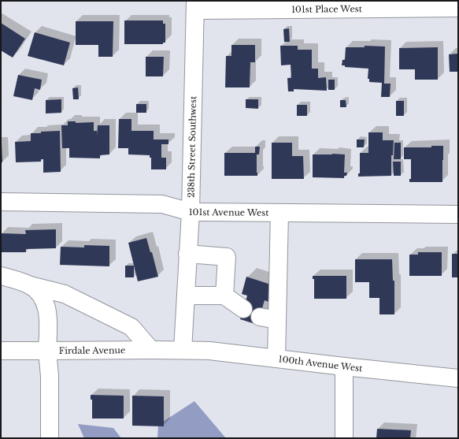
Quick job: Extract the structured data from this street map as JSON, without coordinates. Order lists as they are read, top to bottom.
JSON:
{
  "streets": {
    "street": [
      "101st Place West",
      "238th Street Southwest",
      "101st Avenue West",
      "Firdale Avenue",
      "100th Avenue West"
    ]
  },
  "crossings": [
    ["101st Place West", "238th Street Southwest"],
    ["238th Street Southwest", "101st Avenue West"],
    ["238th Street Southwest", "Firdale Avenue"],
    ["238th Street Southwest", "100th Avenue West"],
    ["Firdale Avenue", "100th Avenue West"]
  ]
}
